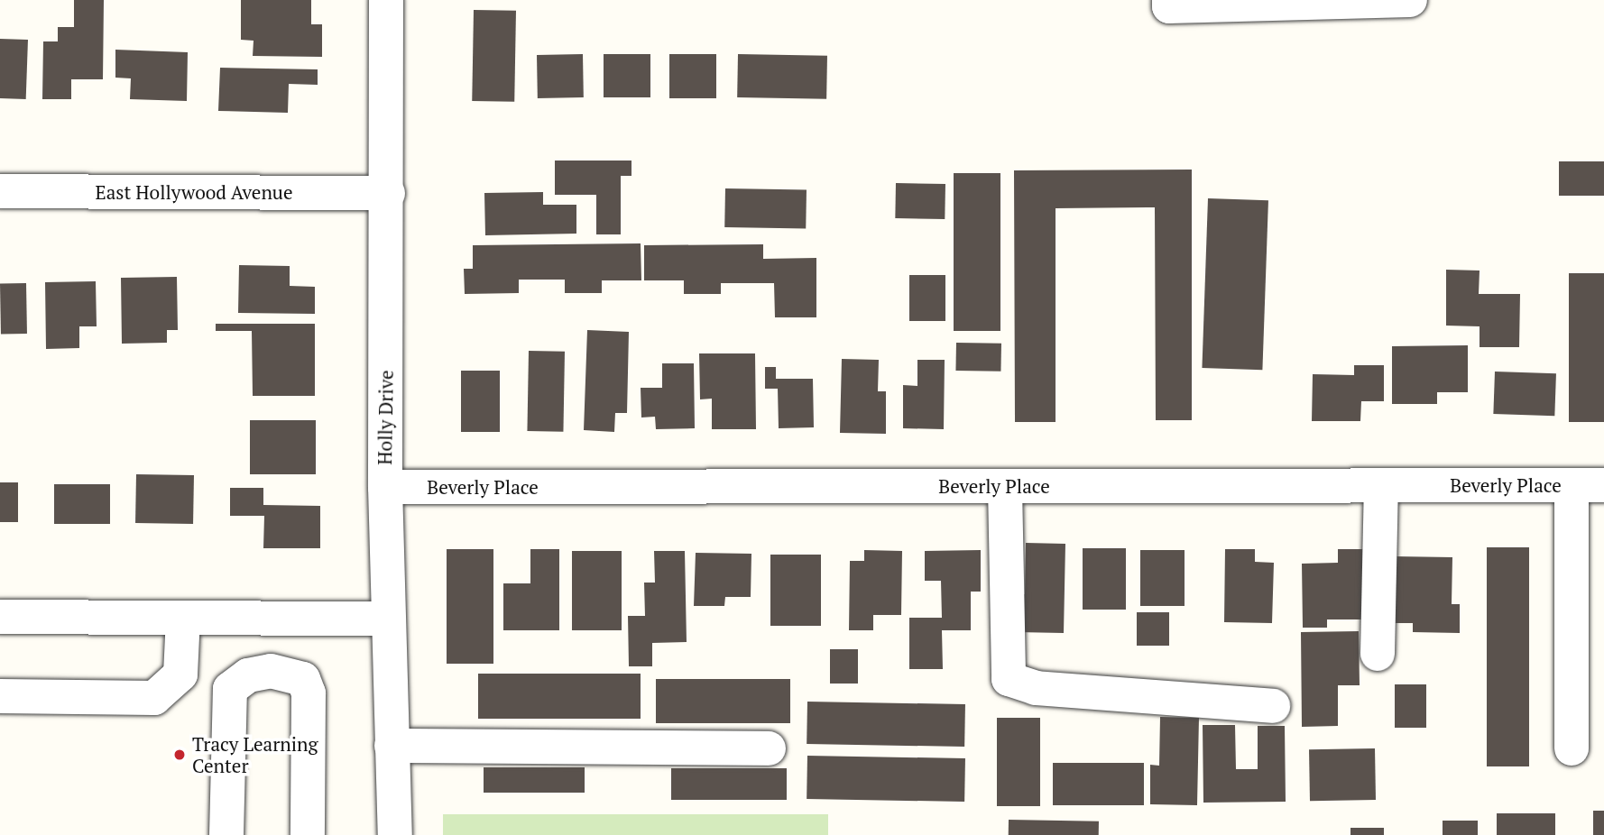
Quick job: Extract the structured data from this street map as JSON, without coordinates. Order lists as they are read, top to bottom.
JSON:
{
  "streets": {
    "street": ["East Hollywood Avenue", "Holly Drive", "Beverly Place"]
  },
  "crossings": [
    ["East Hollywood Avenue", "Holly Drive"],
    ["Holly Drive", "Beverly Place"]
  ],
  "places": ["Tracy Learning Center"]
}
